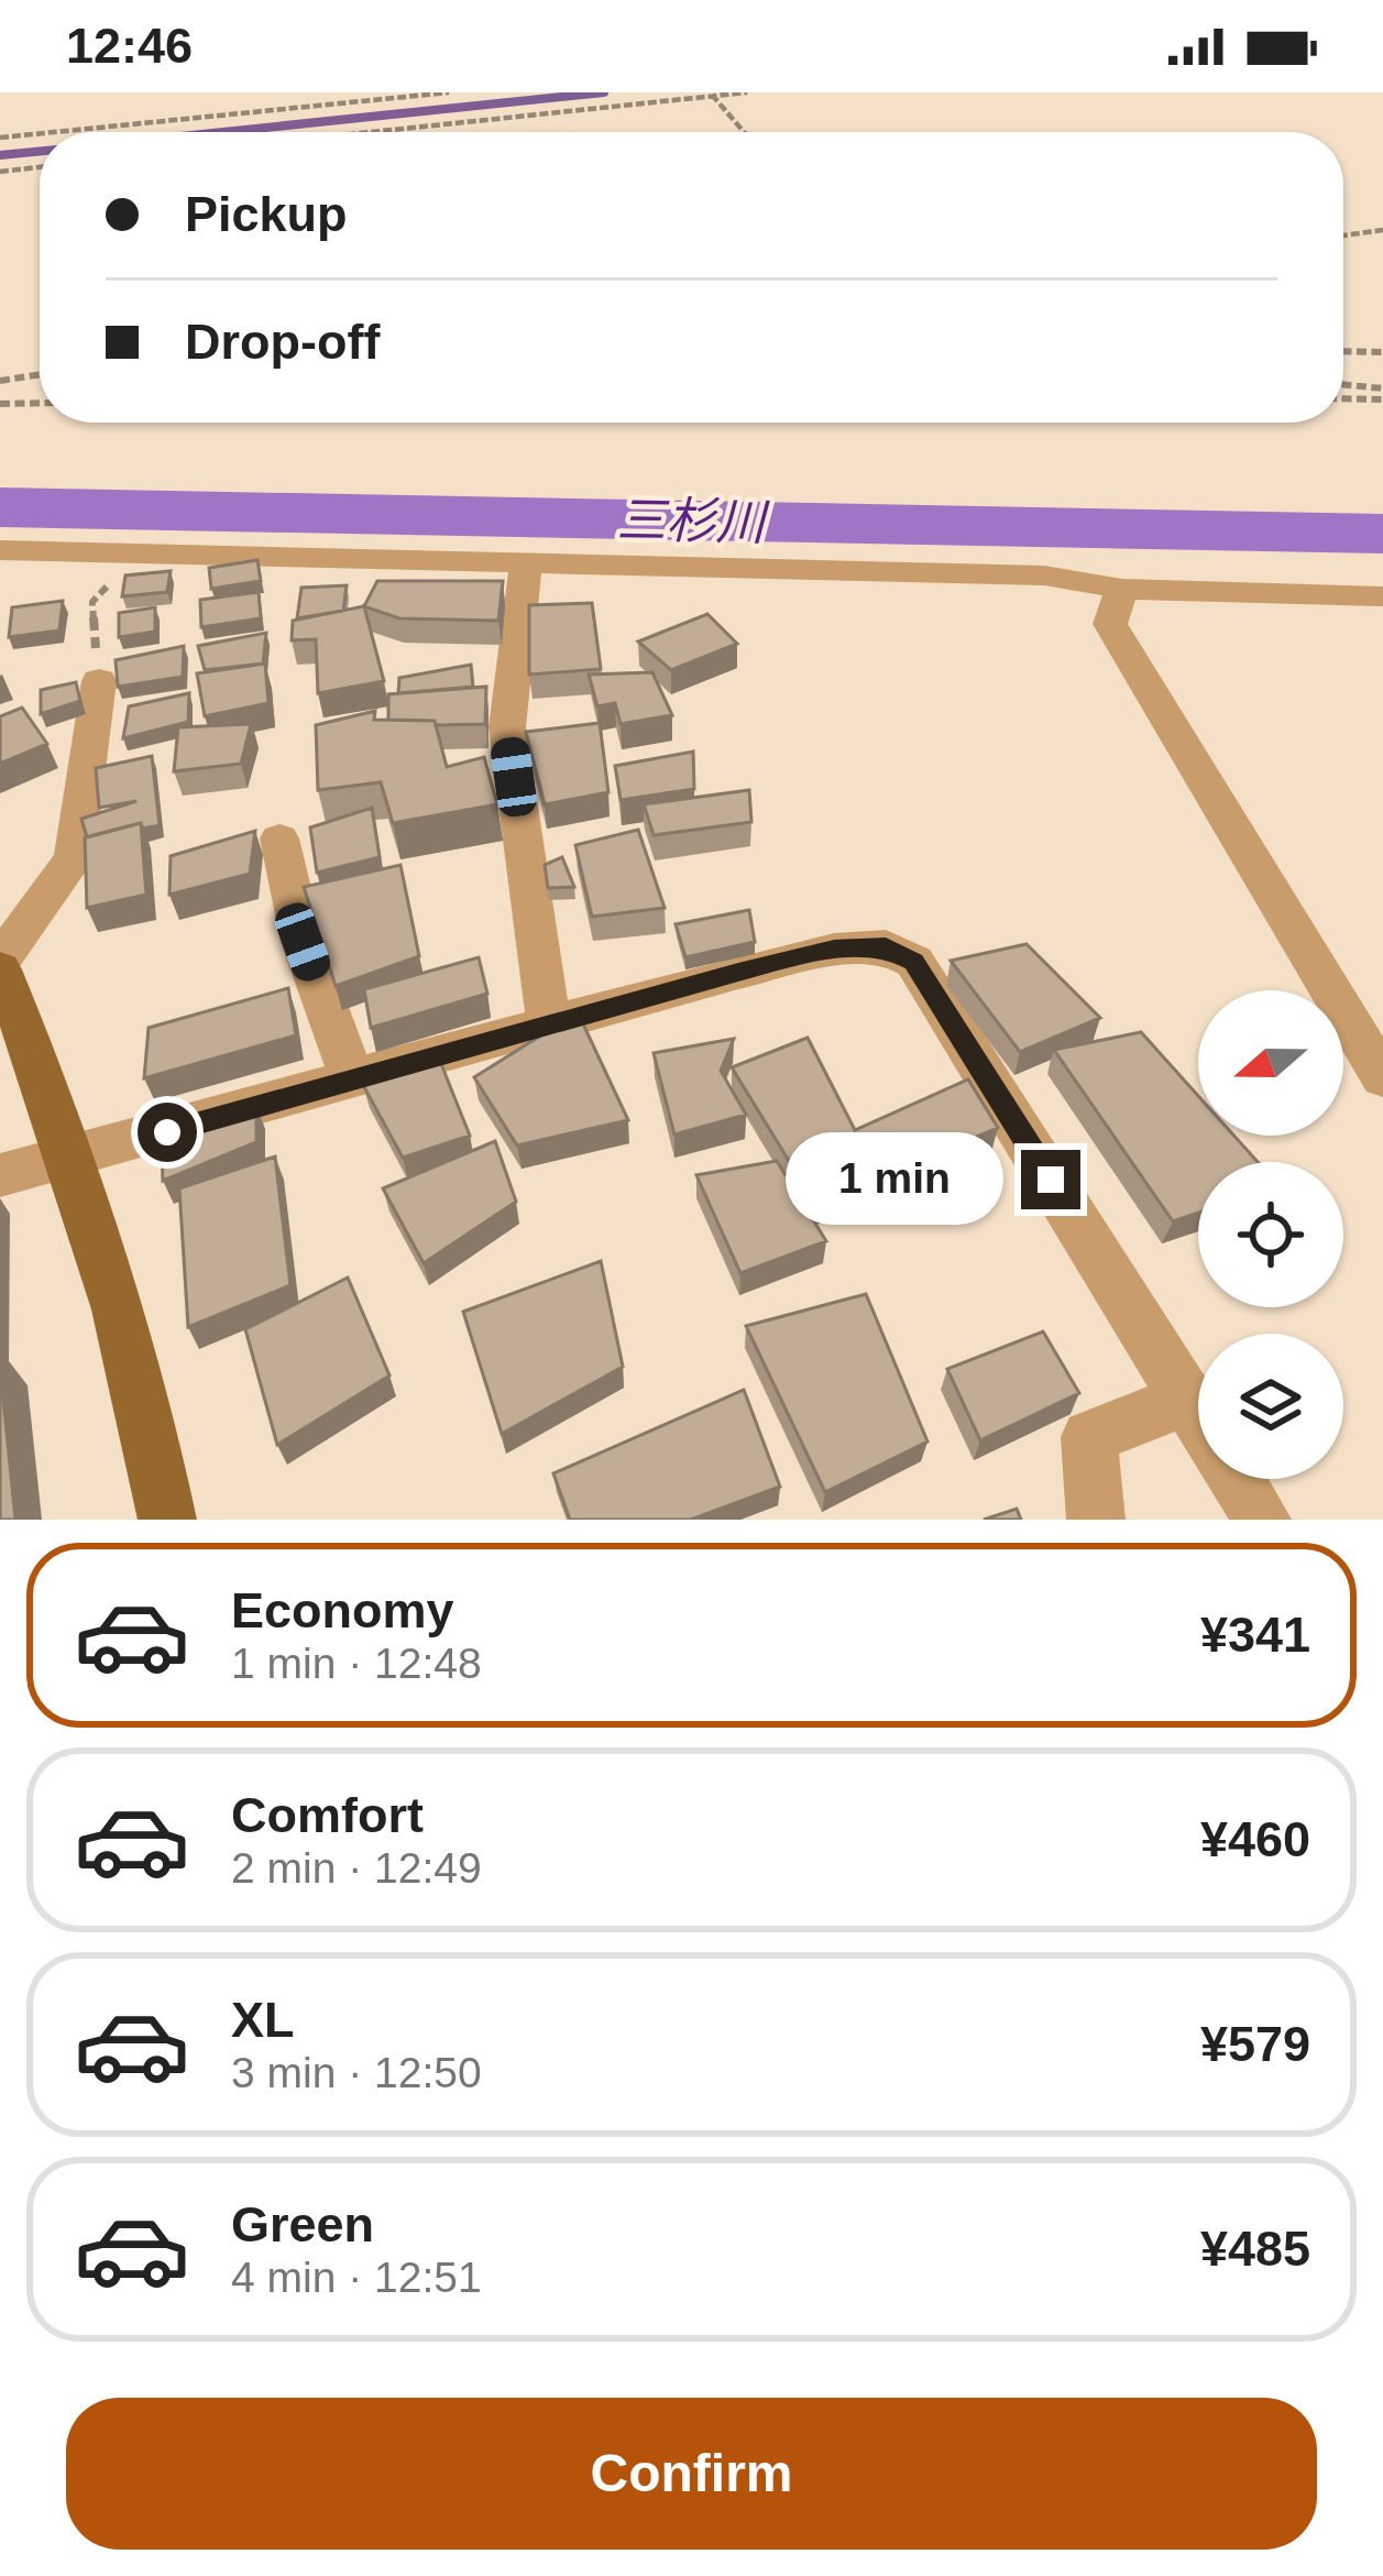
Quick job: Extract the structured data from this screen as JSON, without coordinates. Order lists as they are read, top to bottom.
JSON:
{
  "water": ["三杉川"],
  "north": "left",
  "page": {
    "status": "12:46",
    "banner": ["Pickup", "Drop-off"],
    "bubble": "1 min",
    "list": [
      {
        "name": "Economy",
        "note": "1 min · 12:48",
        "value": "¥341"
      },
      {
        "name": "Comfort",
        "note": "2 min · 12:49",
        "value": "¥460"
      },
      {
        "name": "XL",
        "note": "3 min · 12:50",
        "value": "¥579"
      },
      {
        "name": "Green",
        "note": "4 min · 12:51",
        "value": "¥485"
      }
    ],
    "buttons": "Confirm"
  }
}
